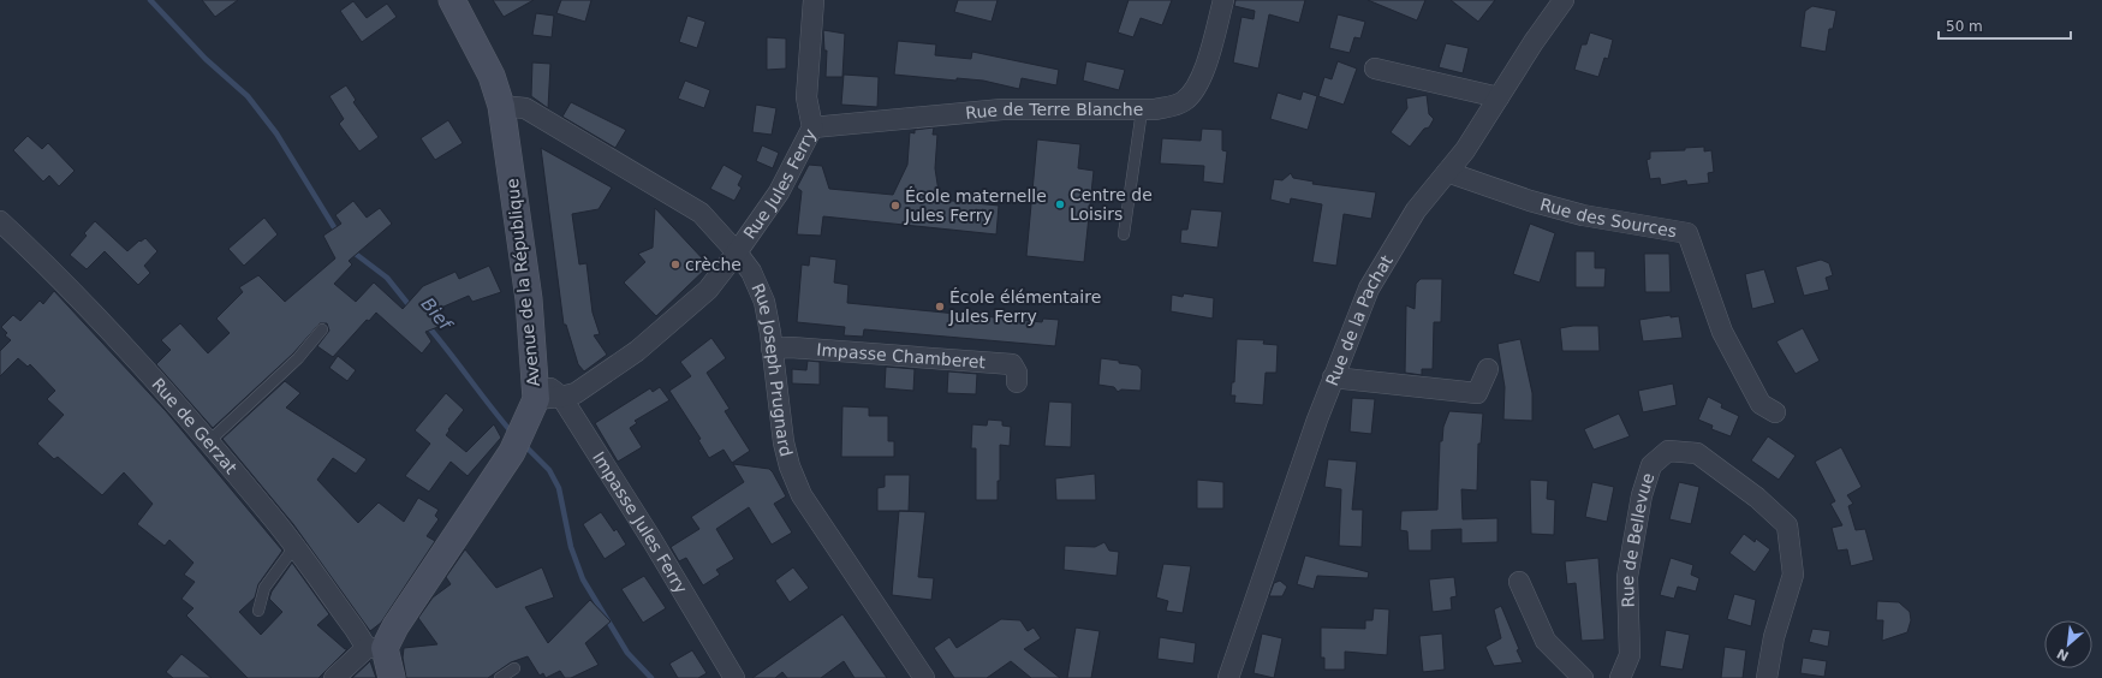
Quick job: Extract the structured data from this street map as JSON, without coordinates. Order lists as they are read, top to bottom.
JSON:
{
  "streets": {
    "street": [
      "Rue de Terre Blanche",
      "Rue Jules Ferry",
      "Rue des Sources",
      "Avenue de la République",
      "Rue de la Pachat",
      "Impasse Chamberet",
      "Rue Joseph Prugnard",
      "Rue de Gerzat",
      "Impasse Jules Ferry",
      "Rue de Bellevue"
    ]
  },
  "crossings": [
    ["Rue de Terre Blanche", "Rue Jules Ferry"],
    ["Rue Jules Ferry", "Avenue de la République"],
    ["Rue Jules Ferry", "Rue Joseph Prugnard"],
    ["Rue Jules Ferry", "Impasse Jules Ferry"],
    ["Rue des Sources", "Rue de la Pachat"],
    ["Avenue de la République", "Rue Joseph Prugnard"],
    ["Avenue de la République", "Rue de Gerzat"],
    ["Avenue de la République", "Impasse Jules Ferry"],
    ["Impasse Chamberet", "Rue Joseph Prugnard"]
  ],
  "water": ["Bief"],
  "places": [
    "Centre de Loisirs",
    "École maternelle Jules Ferry",
    "crèche",
    "École élémentaire Jules Ferry"
  ],
  "scale_bar": "50 m",
  "north": "bottom left"
}
